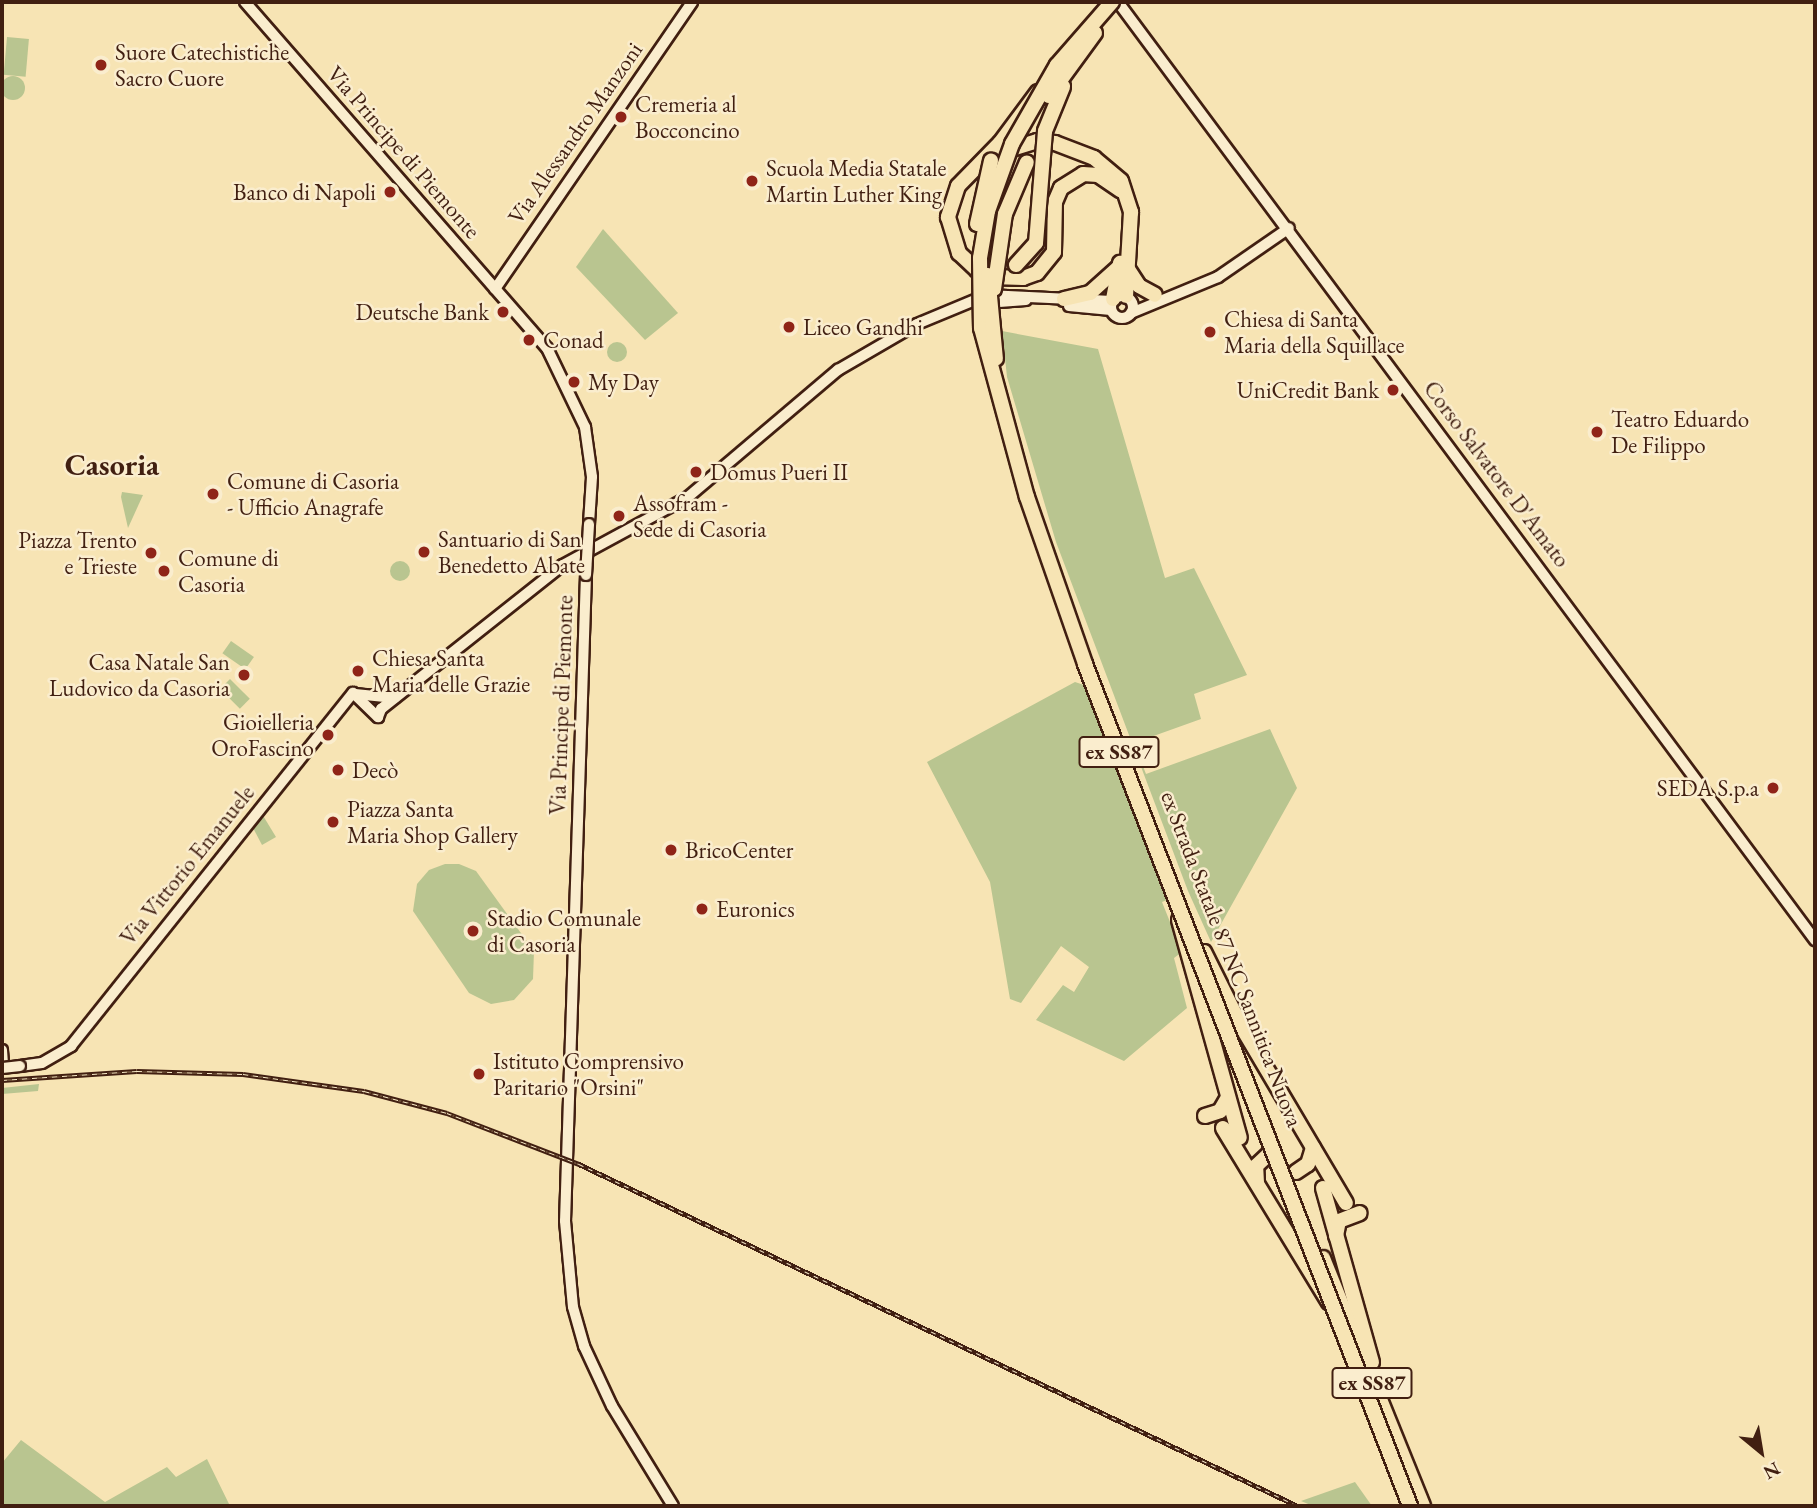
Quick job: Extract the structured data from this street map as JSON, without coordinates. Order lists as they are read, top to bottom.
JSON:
{
  "streets": {
    "highway": ["ex SS87", "ex Strada Statale 87 NC Sannitica Nuova"],
    "street": [
      "Via Alessandro Manzoni",
      "Via Principe di Piemonte",
      "Corso Salvatore D'Amato",
      "Via Vittorio Emanuele"
    ]
  },
  "crossings": [
    ["Via Alessandro Manzoni", "Via Principe di Piemonte"]
  ],
  "districts": ["Casoria"],
  "places": [
    "Suore Catechistiche Sacro Cuore",
    "Cremeria al Bocconcino",
    "Scuola Media Statale Martin Luther King",
    "Banco di Napoli",
    "Deutsche Bank",
    "Liceo Gandhi",
    "Chiesa di Santa Maria della Squillace",
    "Conad",
    "My Day",
    "UniCredit Bank",
    "Teatro Eduardo De Filippo",
    "Domus Pueri II",
    "Comune di Casoria - Ufficio Anagrafe",
    "Assofram - Sede di Casoria",
    "Santuario di San Benedetto Abate",
    "Piazza Trento e Trieste",
    "Comune di Casoria",
    "Chiesa Santa Maria delle Grazie",
    "Casa Natale San Ludovico da Casoria",
    "Gioielleria OroFascino",
    "Decò",
    "SEDA S.p.a",
    "Piazza Santa Maria Shop Gallery",
    "BricoCenter",
    "Euronics",
    "Stadio Comunale di Casoria",
    "Istituto Comprensivo Paritario \"Orsini\""
  ],
  "north": "bottom right"
}
